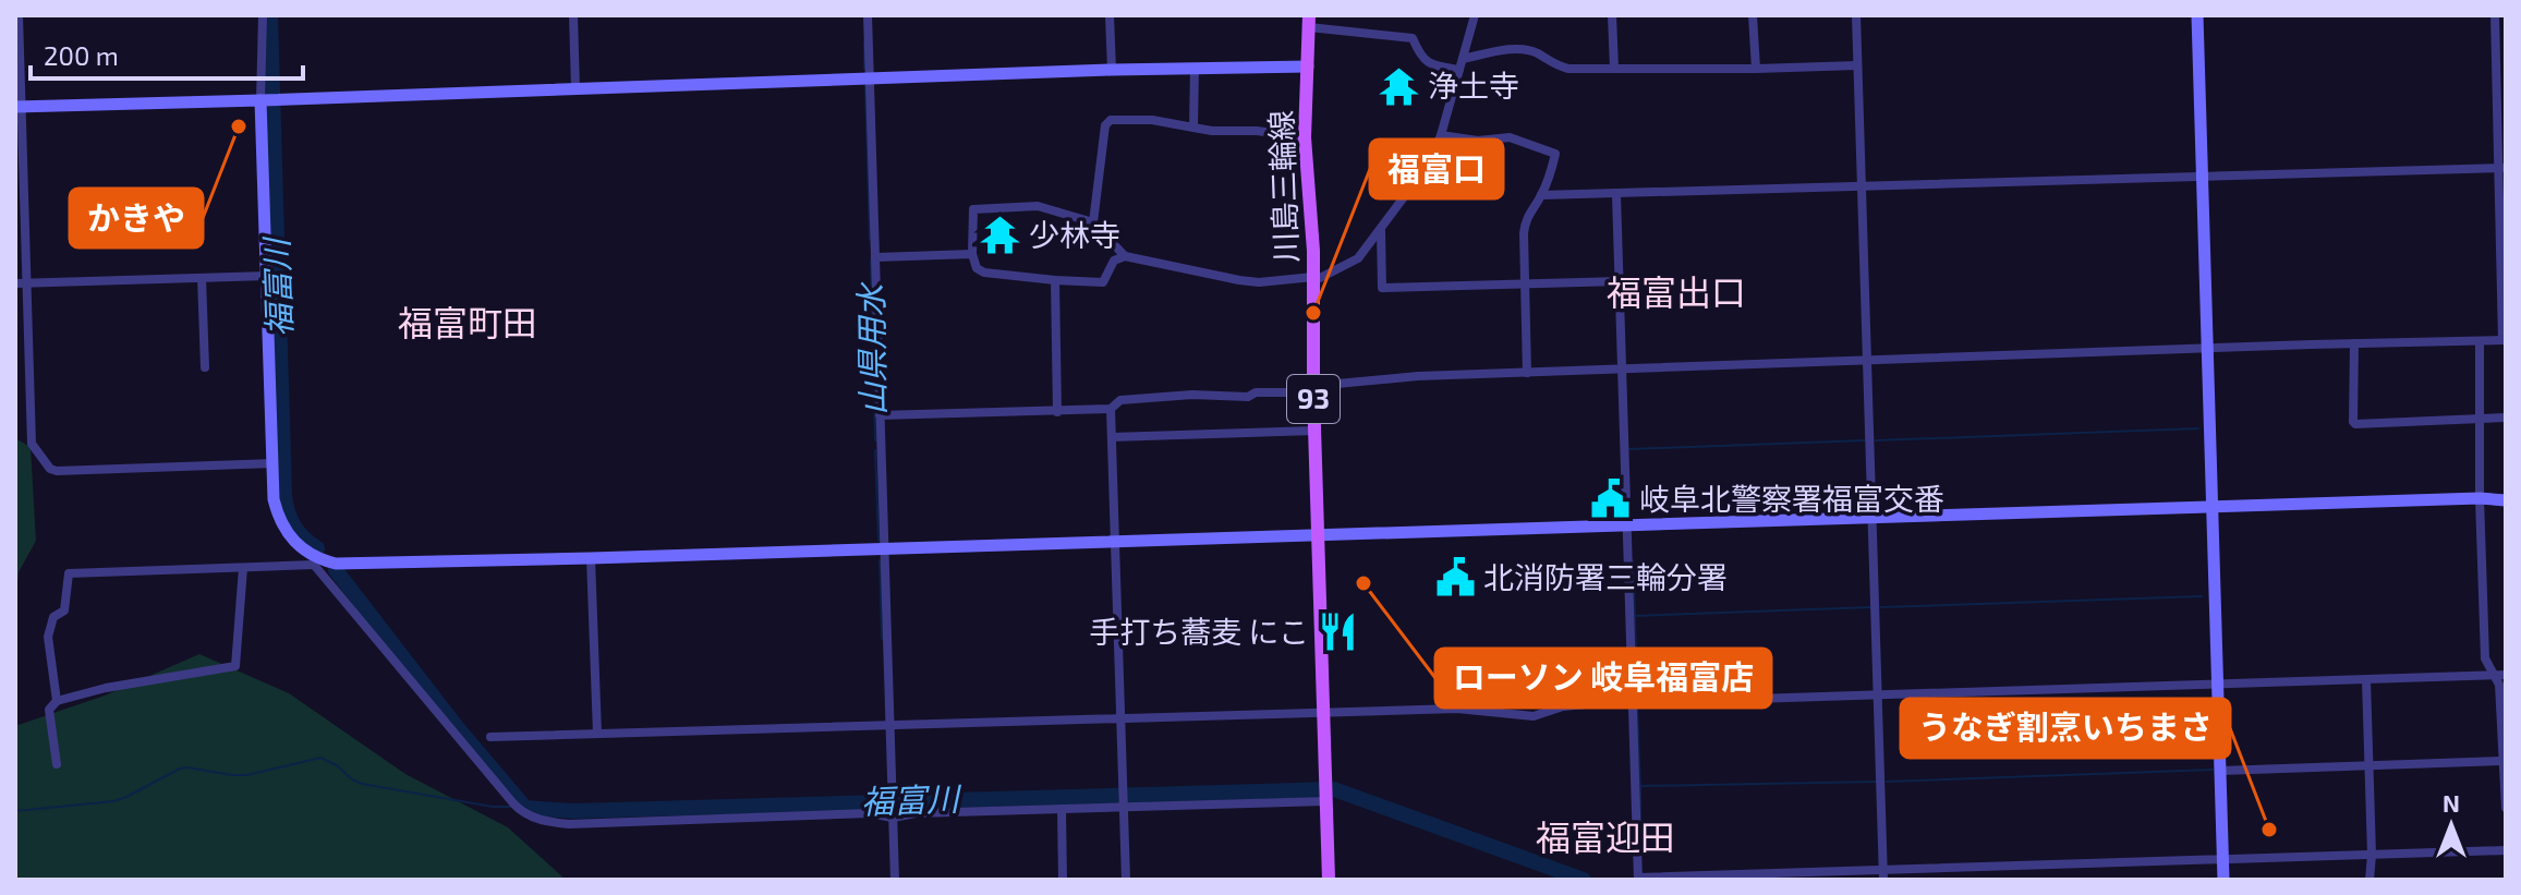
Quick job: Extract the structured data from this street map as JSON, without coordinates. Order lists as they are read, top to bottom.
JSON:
{
  "streets": {
    "main road": ["川島三輪線", "93"]
  },
  "districts": ["福富出口", "福富町田", "福富迎田"],
  "water": ["福富川", "山県用水"],
  "places": {
    "temple": ["浄土寺", "少林寺"],
    "other": [
      "かきや",
      "福富口",
      "ローソン 岐阜福富店",
      "うなぎ割烹いちまさ"
    ],
    "public building": ["岐阜北警察署福富交番", "北消防署三輪分署"],
    "restaurant": ["手打ち蕎麦 にこ"]
  },
  "scale_bar": "200 m",
  "north": "top"
}
